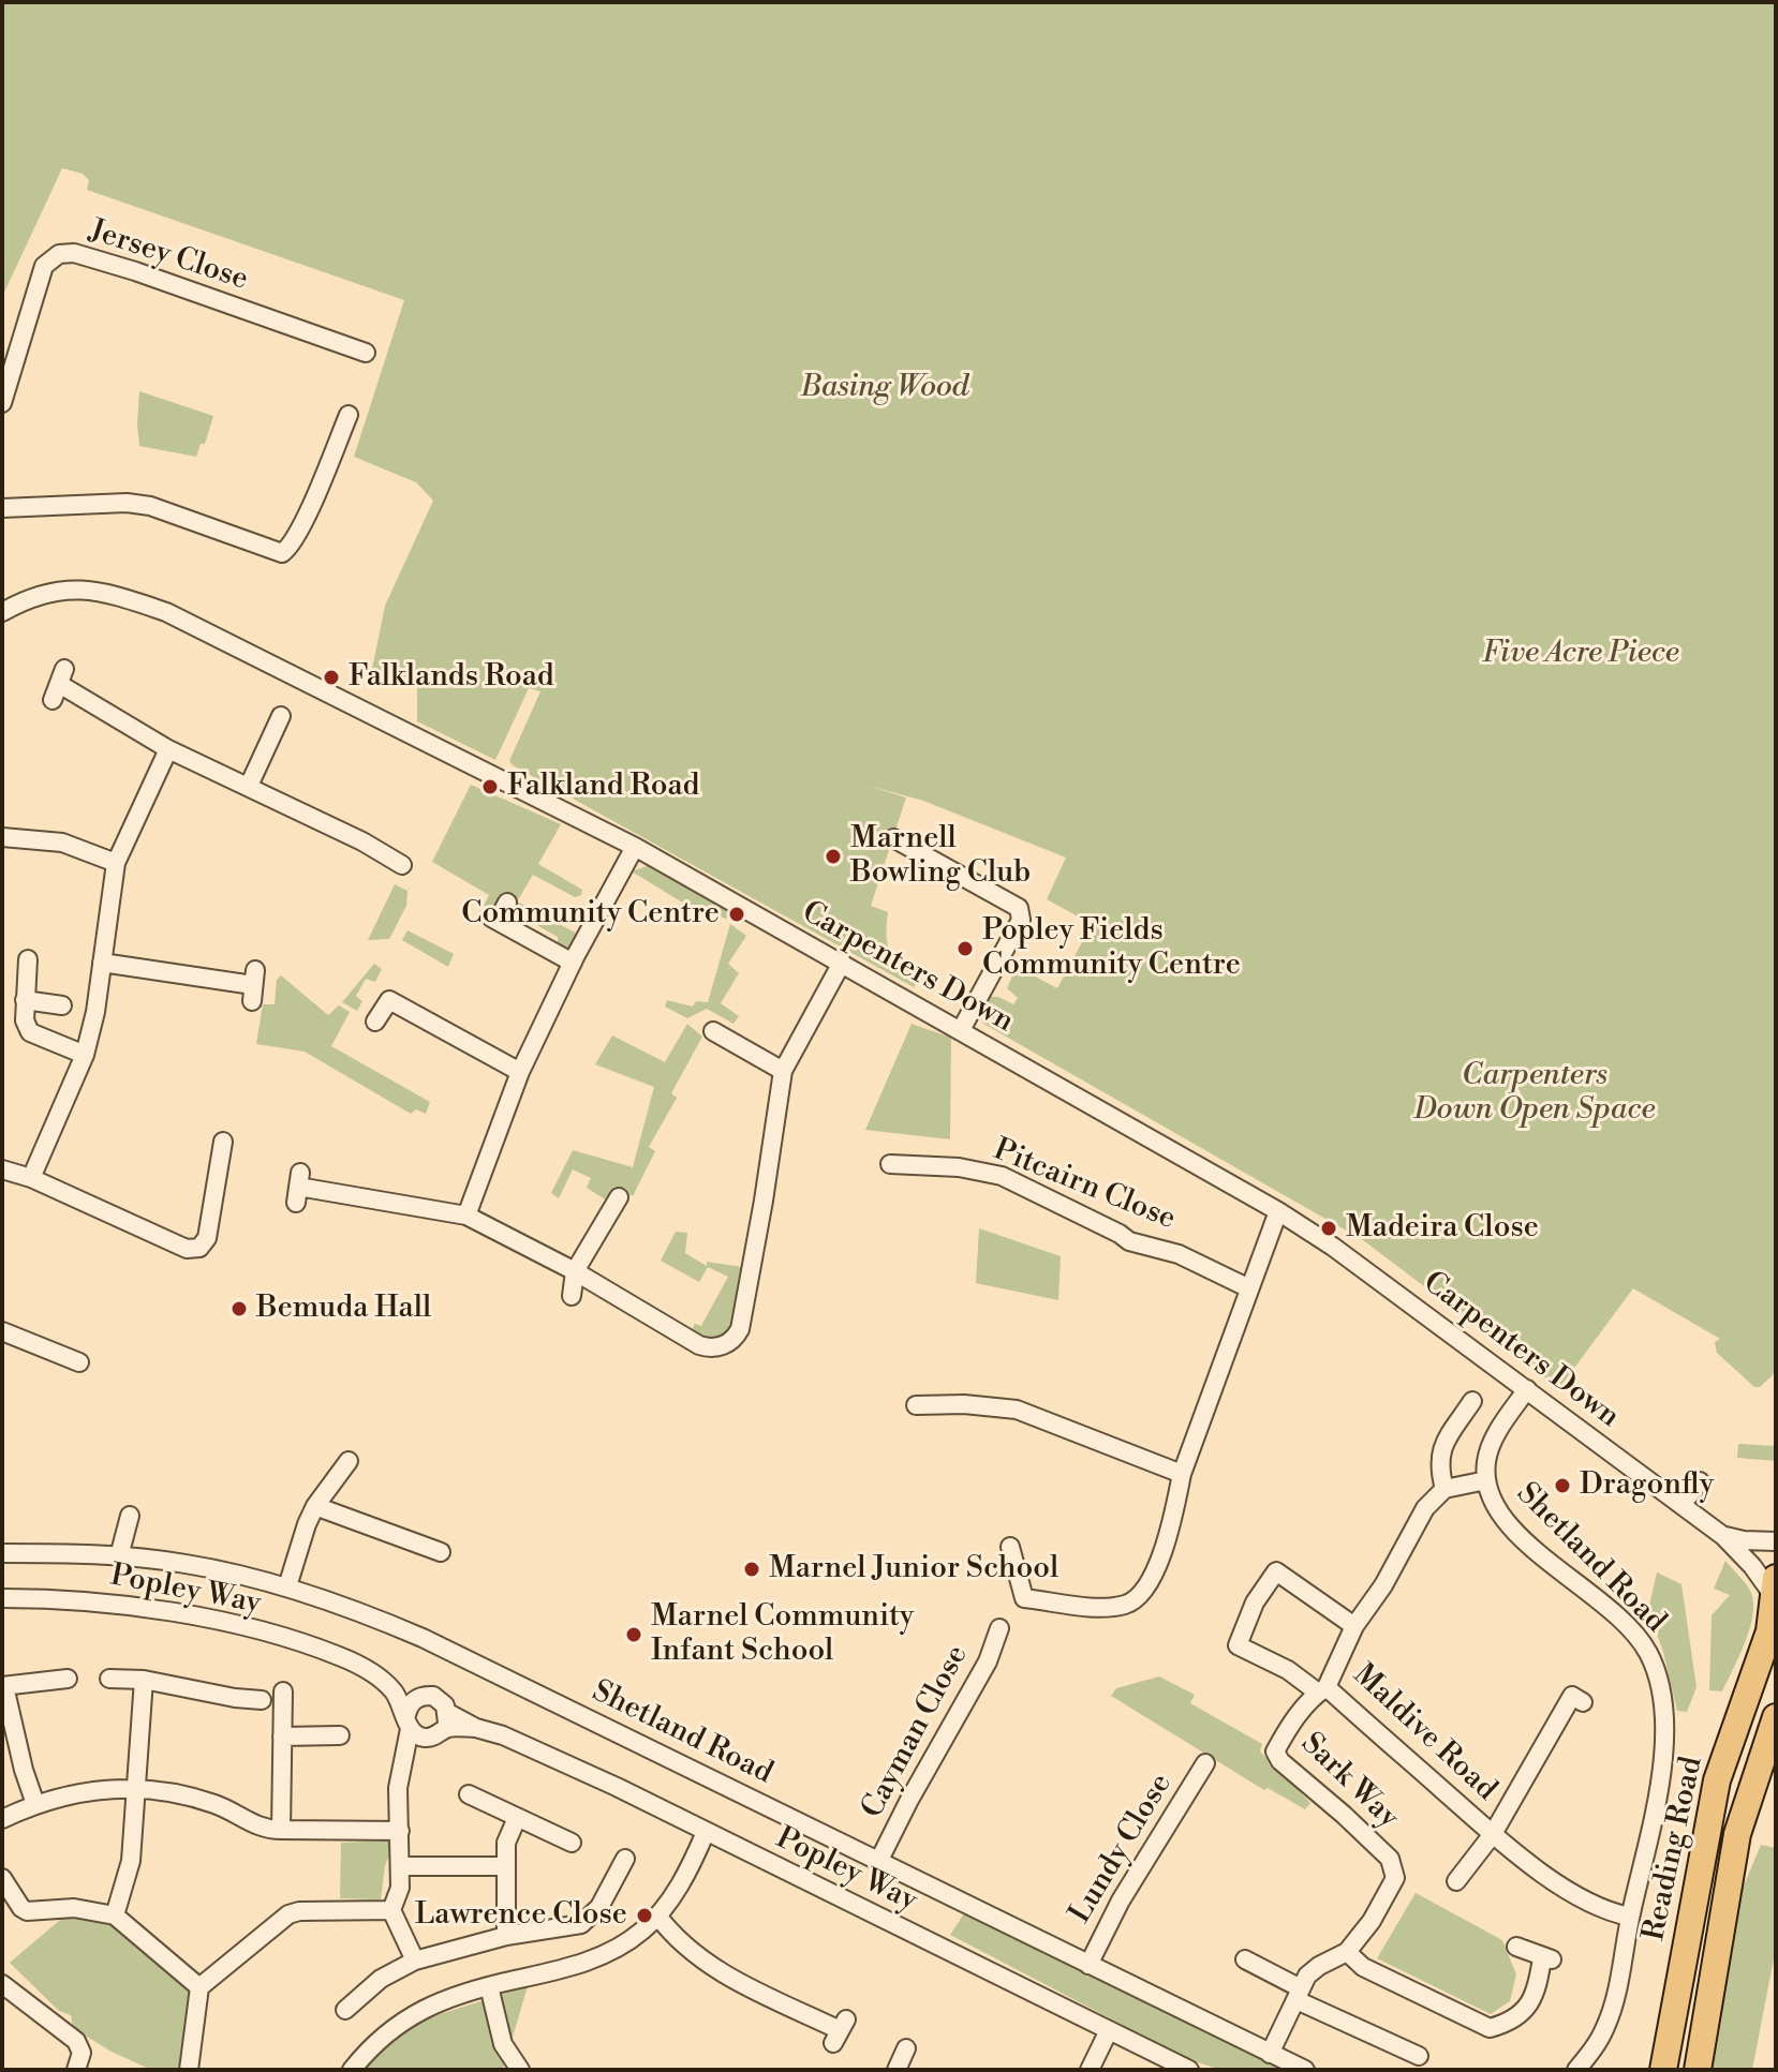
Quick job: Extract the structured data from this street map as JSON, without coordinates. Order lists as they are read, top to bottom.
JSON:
{
  "streets": {
    "highway": ["Reading Road"],
    "street": [
      "Jersey Close",
      "Carpenters Down",
      "Pitcairn Close",
      "Shetland Road",
      "Popley Way",
      "Cayman Close",
      "Maldive Road",
      "Sark Way",
      "Lundy Close"
    ]
  },
  "crossings": [
    ["Carpenters Down", "Shetland Road"],
    ["Carpenters Down", "Reading Road"],
    ["Shetland Road", "Cayman Close"],
    ["Shetland Road", "Maldive Road"],
    ["Shetland Road", "Lundy Close"],
    ["Maldive Road", "Sark Way"]
  ],
  "parks": ["Basing Wood", "Five Acre Piece", "Carpenters Down Open Space"],
  "places": [
    "Falklands Road",
    "Falkland Road",
    "Marnell Bowling Club",
    "Community Centre",
    "Popley Fields Community Centre",
    "Madeira Close",
    "Bemuda Hall",
    "Dragonfly",
    "Marnel Junior School",
    "Marnel Community Infant School",
    "Lawrence Close"
  ]
}
